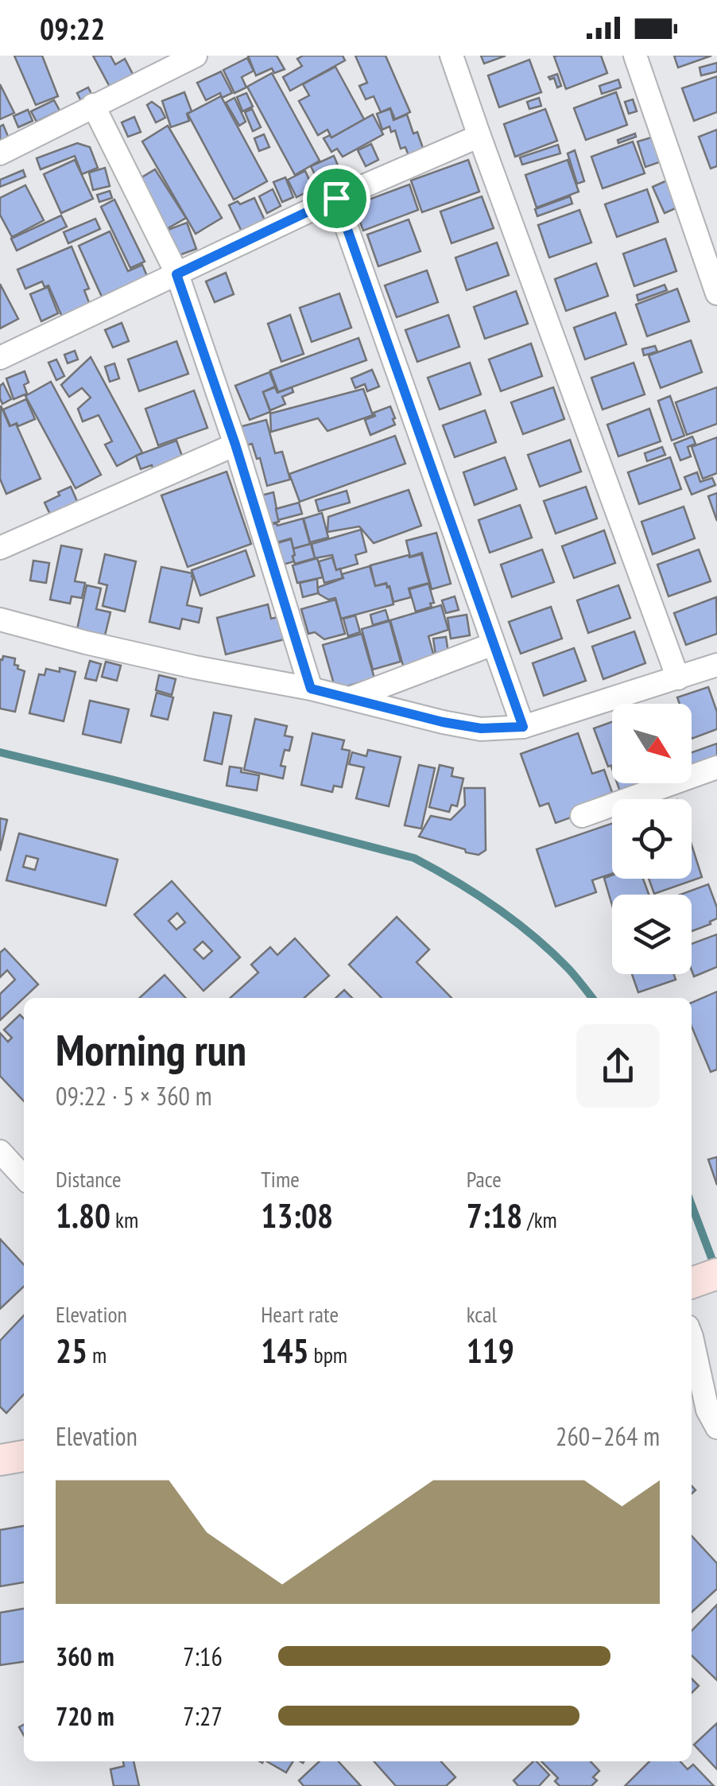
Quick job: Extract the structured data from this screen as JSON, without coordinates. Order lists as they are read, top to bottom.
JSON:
{
  "north": "bottom right",
  "page": {
    "status": "09:22",
    "heading": ["Morning run", "09:22 · 5 × 360 m"],
    "stats": [
      ["Distance", "1.80 km"],
      ["Time", "13:08"],
      ["Pace", "7:18 /km"],
      ["Elevation", "25 m"],
      ["Heart rate", "145 bpm"],
      ["kcal", "119"]
    ],
    "chart": ["Elevation", "260–264 m"],
    "list": [
      {
        "name": "360 m",
        "note": "7:16"
      },
      {
        "name": "720 m",
        "note": "7:27"
      }
    ]
  }
}
